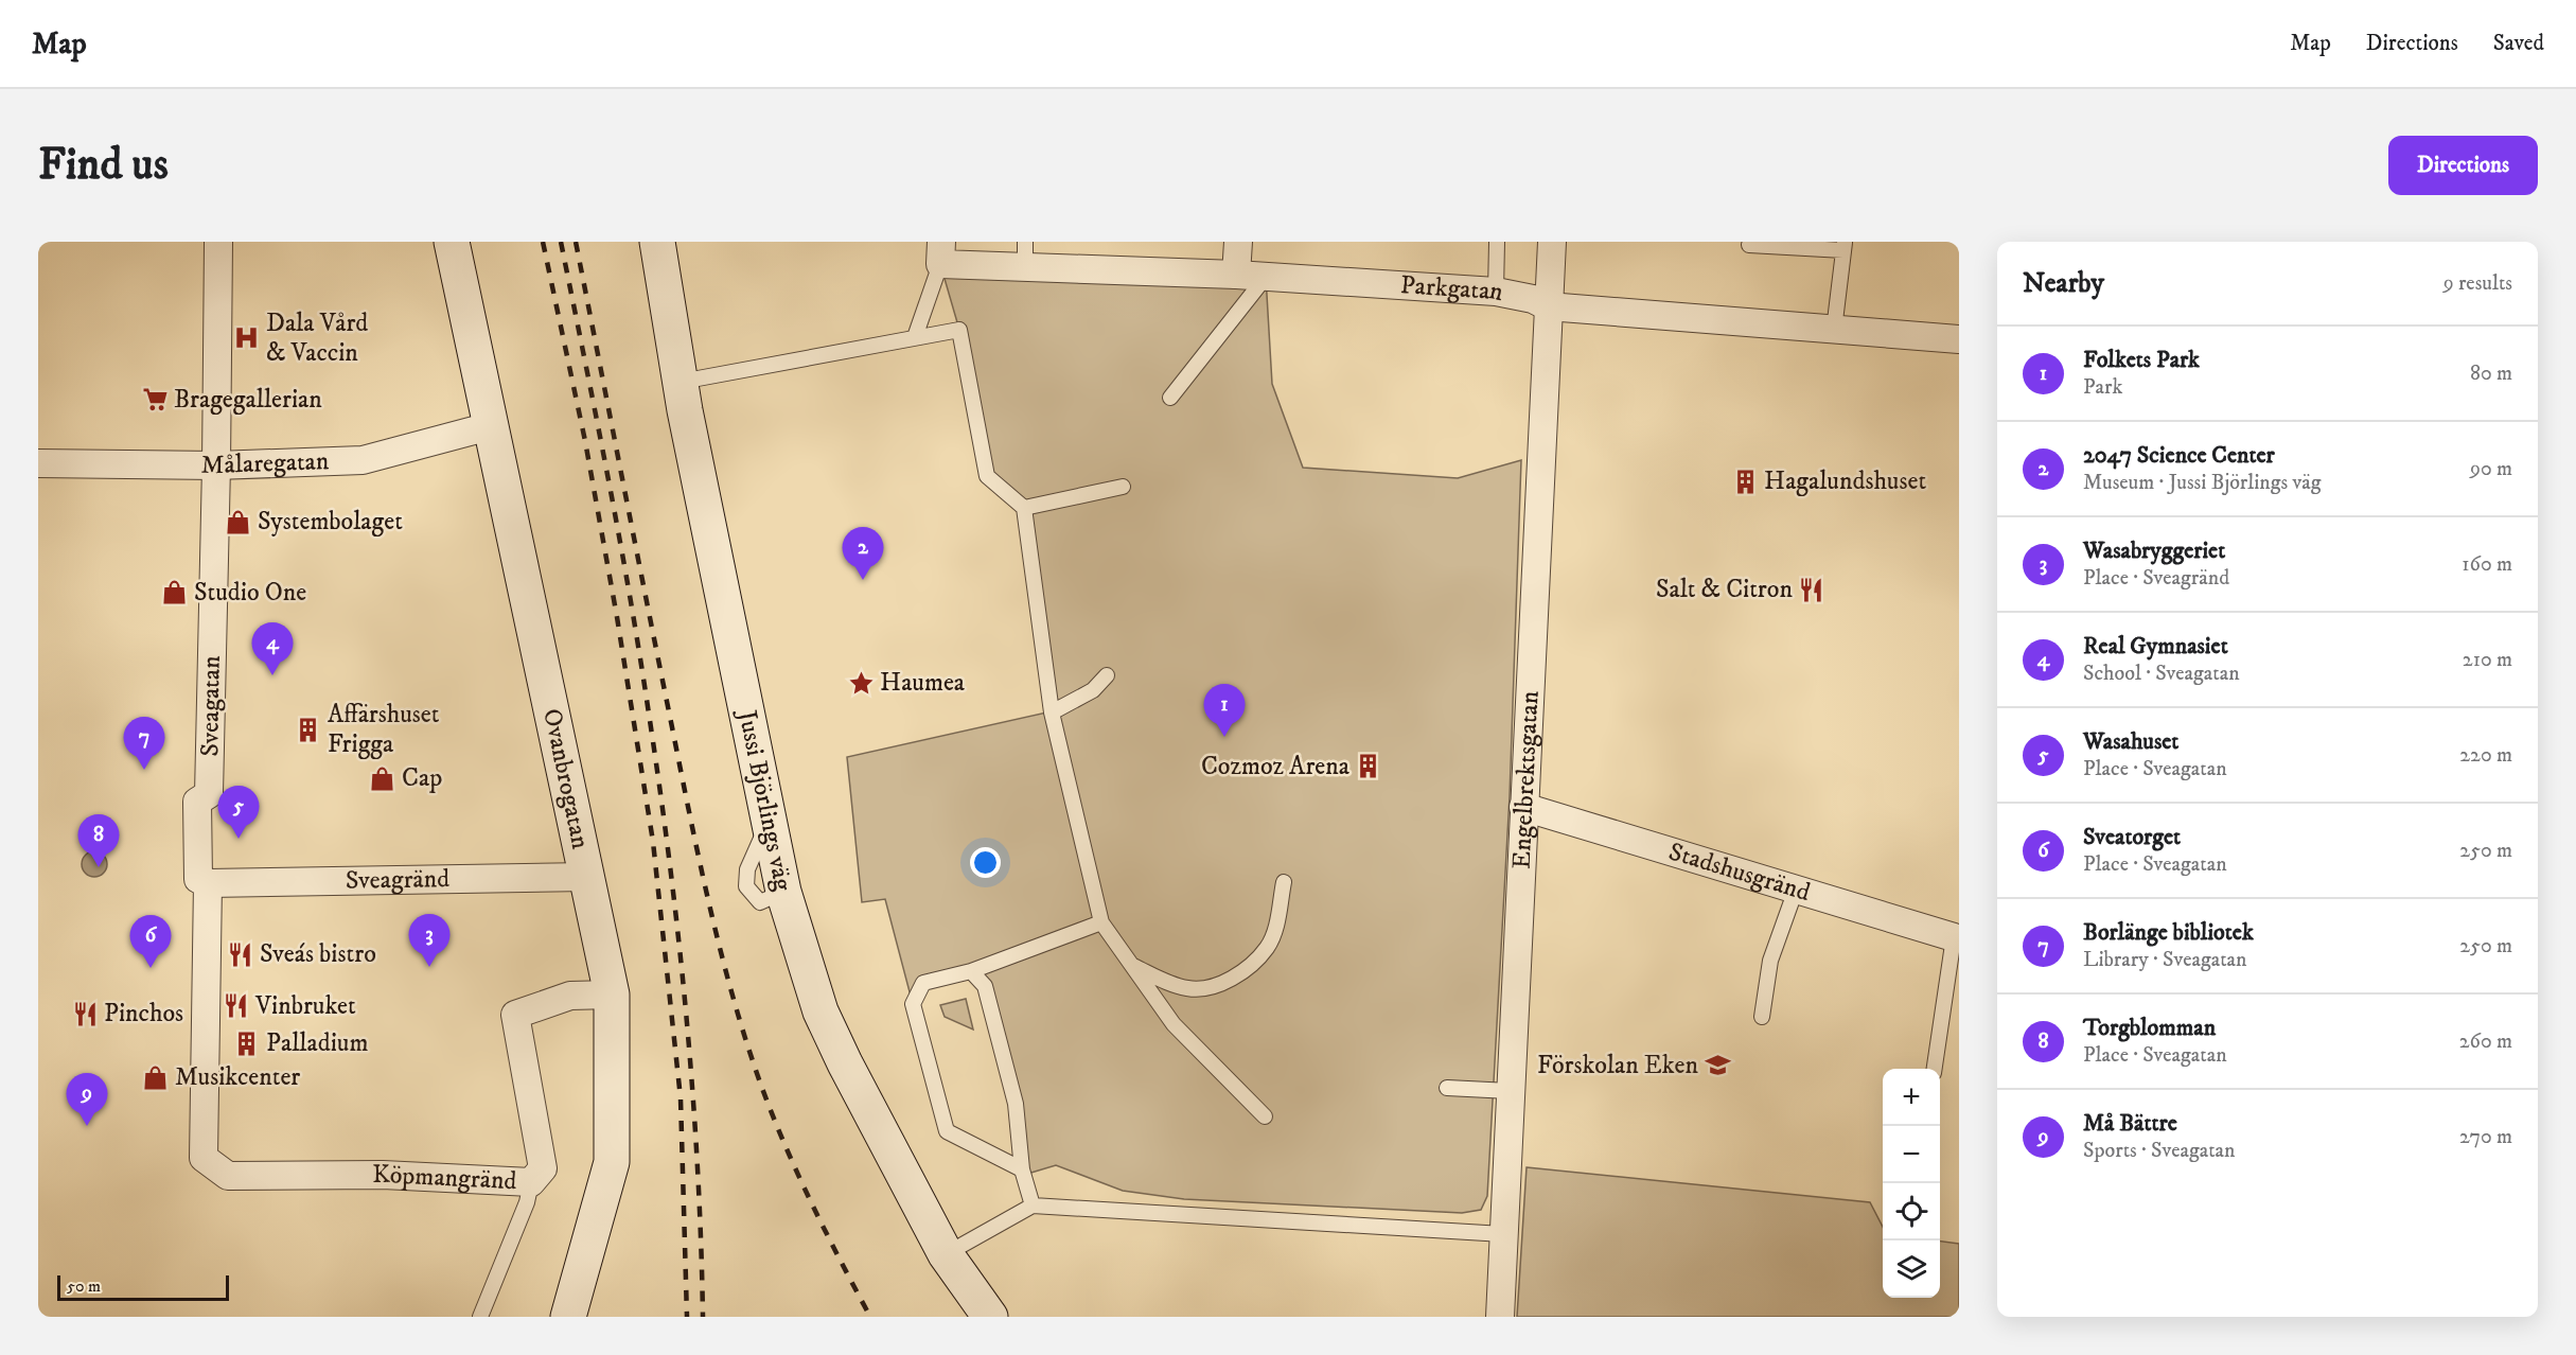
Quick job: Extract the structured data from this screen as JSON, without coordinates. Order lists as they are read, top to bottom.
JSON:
{
  "streets": {
    "street": [
      "Parkgatan",
      "Målaregatan",
      "Sveagatan",
      "Ovanbrogatan",
      "Engelbrektsgatan",
      "Jussi Björlings väg",
      "Stadshusgränd",
      "Sveagränd",
      "Köpmangränd"
    ]
  },
  "crossings": [
    ["Parkgatan", "Engelbrektsgatan"],
    ["Målaregatan", "Sveagatan"],
    ["Målaregatan", "Ovanbrogatan"],
    ["Sveagatan", "Sveagränd"],
    ["Sveagatan", "Köpmangränd"],
    ["Ovanbrogatan", "Sveagränd"],
    ["Ovanbrogatan", "Köpmangränd"],
    ["Engelbrektsgatan", "Stadshusgränd"]
  ],
  "places": {
    "hospital": ["Dala Vård & Vaccin"],
    "supermarket": ["Bragegallerian"],
    "building": [
      "Hagalundshuset",
      "Affärshuset Frigga",
      "Cozmoz Arena",
      "Palladium"
    ],
    "shop": [
      "Systembolaget",
      "Studio One",
      "Cap",
      "Musikcenter"
    ],
    "restaurant": [
      "Salt & Citron",
      "Sveás bistro",
      "Vinbruket",
      "Pinchos"
    ],
    "place": ["Haumea"],
    "school or university": ["Förskolan Eken"]
  },
  "scale_bar": "50 m",
  "page": {
    "header": "Map",
    "nav": ["Map", "Directions", "Saved"],
    "buttons": "Directions",
    "title": "Find us",
    "heading": ["Nearby", "9 results"],
    "list": [
      {
        "mark": "1",
        "name": "Folkets Park",
        "note": "Park",
        "value": "80 m"
      },
      {
        "mark": "2",
        "name": "2047 Science Center",
        "note": "Museum · Jussi Björlings väg",
        "value": "90 m"
      },
      {
        "mark": "3",
        "name": "Wasabryggeriet",
        "note": "Place · Sveagränd",
        "value": "160 m"
      },
      {
        "mark": "4",
        "name": "Real Gymnasiet",
        "note": "School · Sveagatan",
        "value": "210 m"
      },
      {
        "mark": "5",
        "name": "Wasahuset",
        "note": "Place · Sveagatan",
        "value": "220 m"
      },
      {
        "mark": "6",
        "name": "Sveatorget",
        "note": "Place · Sveagatan",
        "value": "250 m"
      },
      {
        "mark": "7",
        "name": "Borlänge bibliotek",
        "note": "Library · Sveagatan",
        "value": "250 m"
      },
      {
        "mark": "8",
        "name": "Torgblomman",
        "note": "Place · Sveagatan",
        "value": "260 m"
      },
      {
        "mark": "9",
        "name": "Må Bättre",
        "note": "Sports · Sveagatan",
        "value": "270 m"
      }
    ],
    "pins": [
      "2",
      "4",
      "1",
      "7",
      "5",
      "8",
      "3",
      "6",
      "9"
    ],
    "map_buttons": ["+", "−"],
    "scale": "50 m"
  }
}
